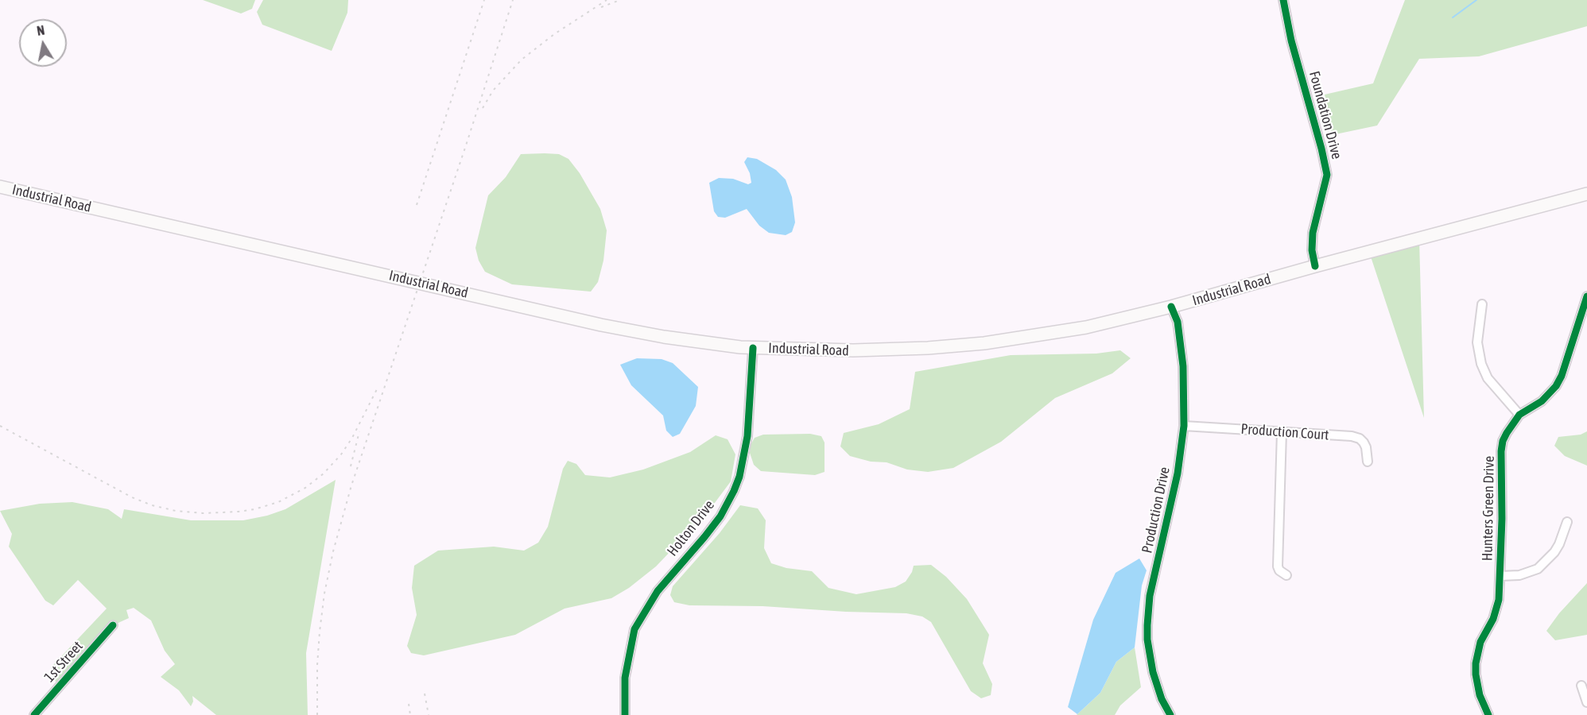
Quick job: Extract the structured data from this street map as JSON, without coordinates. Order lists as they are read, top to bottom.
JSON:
{
  "streets": {
    "main road": ["Industrial Road"],
    "street": [
      "Foundation Drive",
      "Production Court",
      "Hunters Green Drive",
      "Production Drive",
      "Holton Drive",
      "1st Street"
    ]
  },
  "crossings": [
    ["Foundation Drive", "Industrial Road"],
    ["Industrial Road", "Production Drive"],
    ["Industrial Road", "Holton Drive"],
    ["Production Court", "Production Drive"]
  ],
  "north": "top"
}
